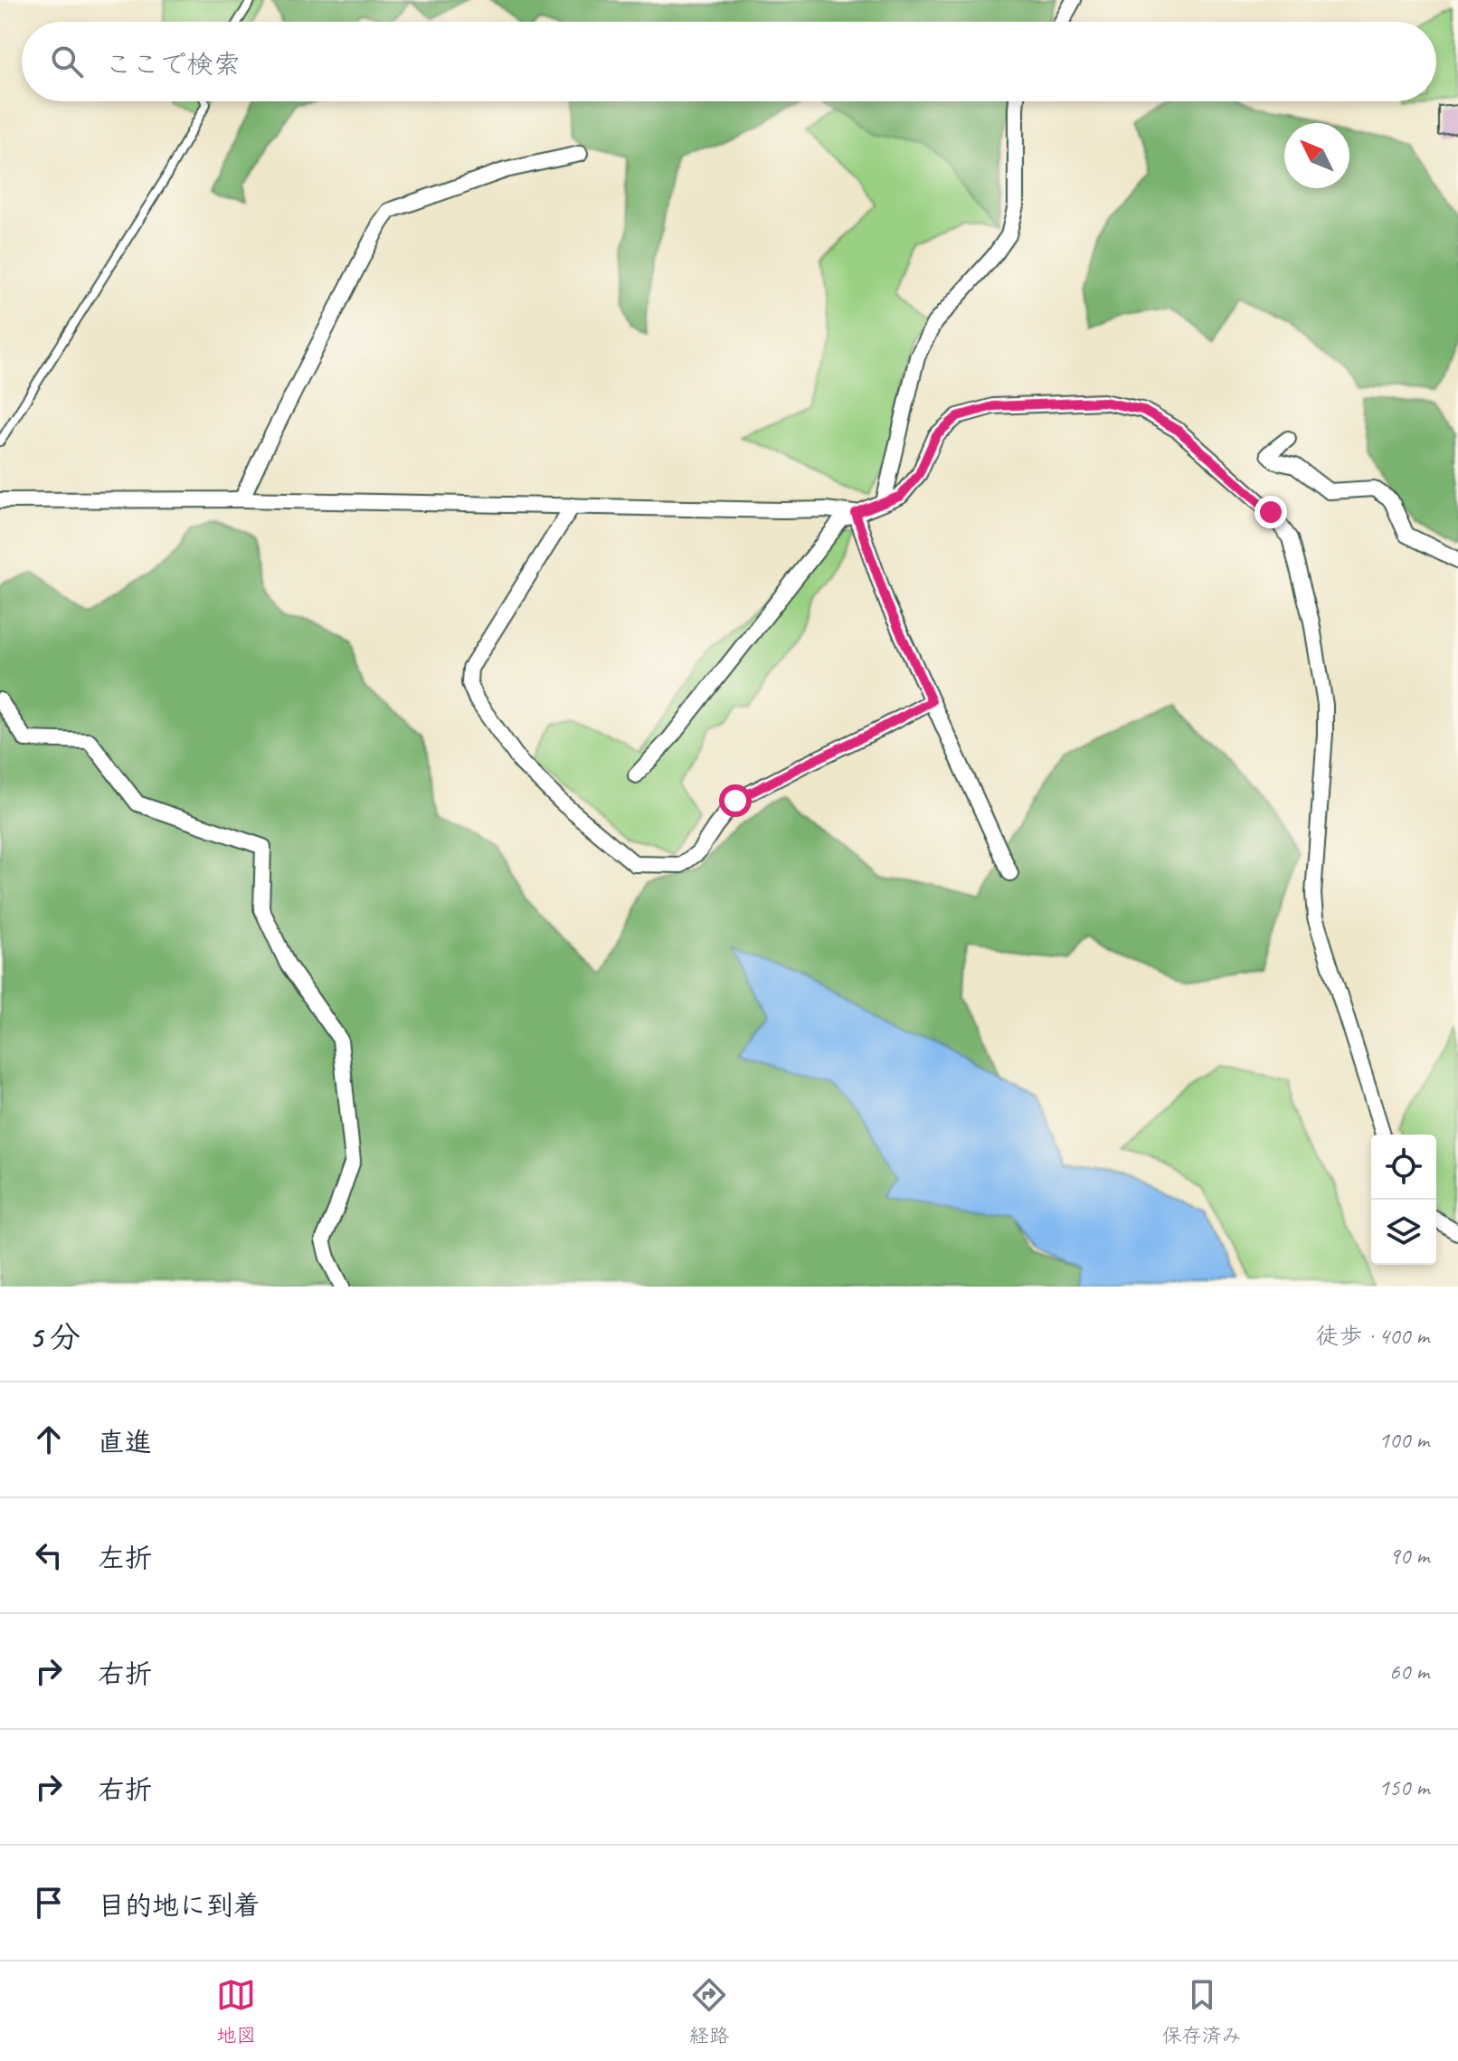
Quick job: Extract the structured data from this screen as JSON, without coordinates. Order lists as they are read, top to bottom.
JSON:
{
  "north": "top left",
  "page": {
    "search": "ここで検索",
    "heading": ["5 分", "徒歩 · 400 m"],
    "list": [
      ["直進", "100 m"],
      ["左折", "90 m"],
      ["右折", "60 m"],
      ["右折", "150 m"],
      "目的地に到着"
    ],
    "nav": ["地図", "経路", "保存済み"]
  }
}
